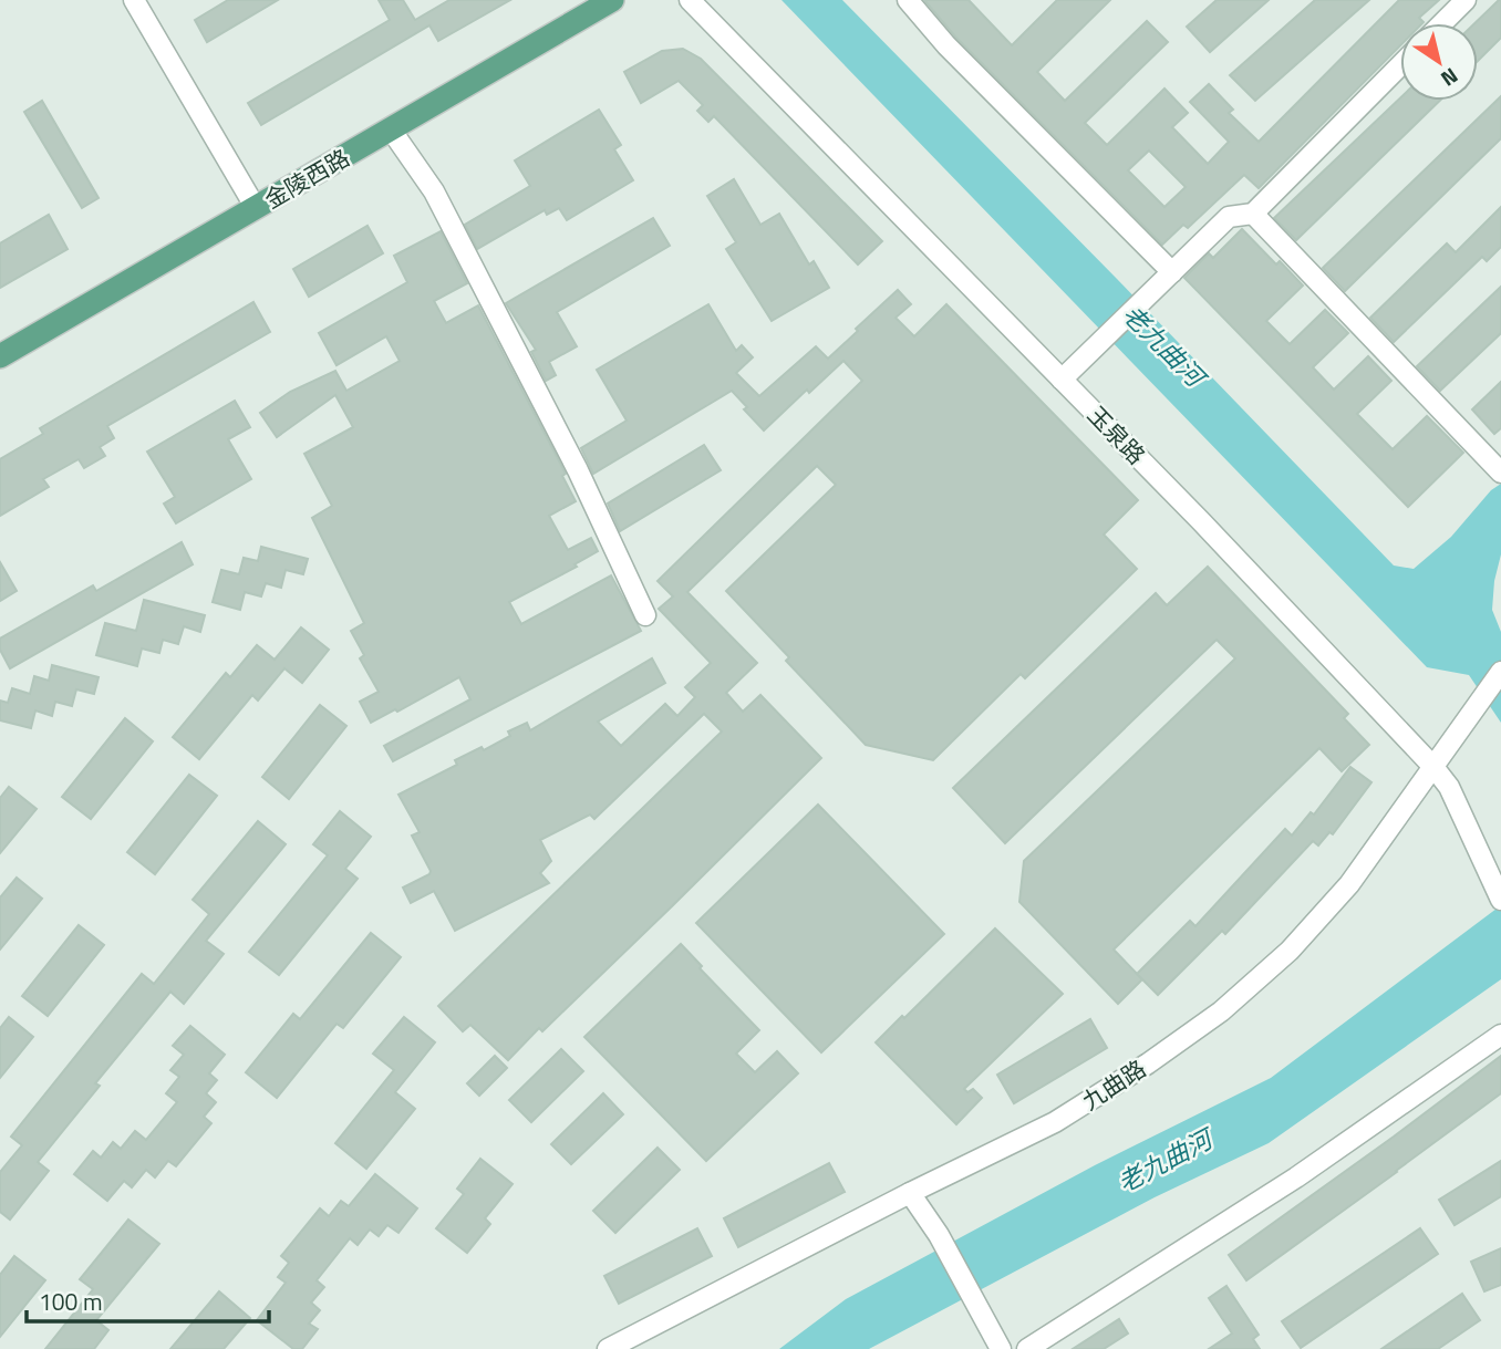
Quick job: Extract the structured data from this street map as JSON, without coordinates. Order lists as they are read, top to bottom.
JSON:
{
  "streets": {
    "main road": ["金陵西路"],
    "street": ["玉泉路", "九曲路"]
  },
  "crossings": [
    ["玉泉路", "九曲路"]
  ],
  "water": ["老九曲河"],
  "scale_bar": "100 m",
  "north": "bottom right"
}
